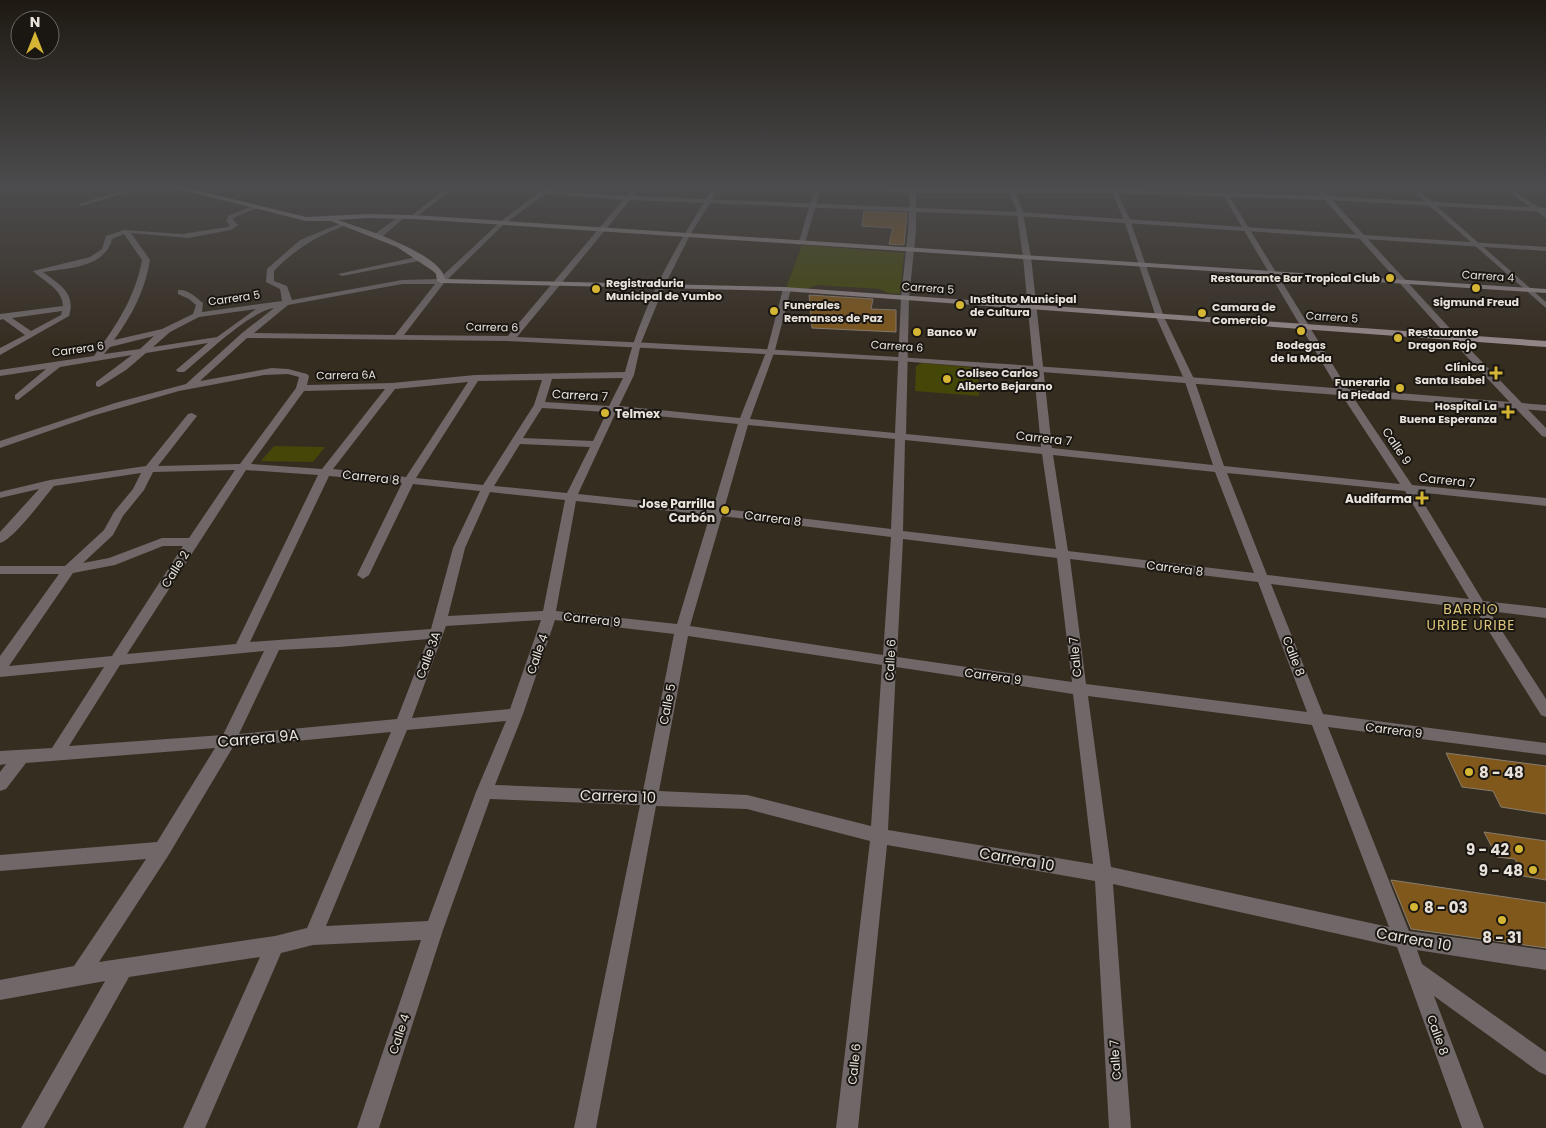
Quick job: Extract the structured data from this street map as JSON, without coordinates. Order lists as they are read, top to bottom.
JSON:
{
  "streets": {
    "main road": ["Carrera 4", "Carrera 5"],
    "street": [
      "Carrera 6",
      "Carrera 6A",
      "Carrera 7",
      "Calle 9",
      "Carrera 8",
      "Calle 2",
      "Carrera 9",
      "Calle 4",
      "Calle 3A",
      "Calle 8",
      "Calle 7",
      "Calle 6",
      "Calle 5",
      "Carrera 9A",
      "Carrera 10"
    ]
  },
  "crossings": [
    ["Carrera 4", "Calle 9"],
    ["Carrera 4", "Calle 8"],
    ["Carrera 4", "Calle 7"],
    ["Carrera 4", "Calle 6"],
    ["Carrera 5", "Calle 9"],
    ["Carrera 5", "Calle 4"],
    ["Carrera 5", "Calle 8"],
    ["Carrera 5", "Calle 7"],
    ["Carrera 5", "Calle 6"],
    ["Carrera 5", "Calle 5"],
    ["Carrera 6", "Calle 9"],
    ["Carrera 6", "Calle 4"],
    ["Carrera 6", "Calle 8"],
    ["Carrera 6", "Calle 7"],
    ["Carrera 6", "Calle 6"],
    ["Carrera 6", "Calle 5"],
    ["Carrera 6A", "Calle 2"],
    ["Carrera 6A", "Calle 4"],
    ["Carrera 6A", "Calle 3A"],
    ["Carrera 7", "Calle 9"],
    ["Carrera 7", "Calle 4"],
    ["Carrera 7", "Calle 3A"],
    ["Carrera 7", "Calle 8"],
    ["Carrera 7", "Calle 7"],
    ["Carrera 7", "Calle 6"],
    ["Carrera 7", "Calle 5"],
    ["Calle 9", "Carrera 8"],
    ["Carrera 8", "Calle 2"],
    ["Carrera 8", "Calle 4"],
    ["Carrera 8", "Calle 3A"],
    ["Carrera 8", "Calle 8"],
    ["Carrera 8", "Calle 7"],
    ["Carrera 8", "Calle 6"],
    ["Carrera 8", "Calle 5"],
    ["Calle 2", "Carrera 9"],
    ["Calle 2", "Carrera 9A"],
    ["Carrera 9", "Calle 4"],
    ["Carrera 9", "Calle 3A"],
    ["Carrera 9", "Calle 8"],
    ["Carrera 9", "Calle 7"],
    ["Carrera 9", "Calle 6"],
    ["Carrera 9", "Calle 5"],
    ["Calle 4", "Carrera 9A"],
    ["Calle 4", "Carrera 10"],
    ["Calle 3A", "Carrera 9A"],
    ["Calle 8", "Carrera 10"],
    ["Calle 7", "Carrera 10"],
    ["Calle 6", "Carrera 10"],
    ["Calle 5", "Carrera 10"]
  ],
  "districts": ["BARRIO URIBE URIBE"],
  "places": {
    "other": [
      "Restaurante Bar Tropical Club",
      "Sigmund Freud",
      "Registraduria Municipal de Yumbo",
      "Instituto Municipal de Cultura",
      "Funerales Remansos de Paz",
      "Camara de Comercio",
      "Bodegas de la Moda",
      "Banco W",
      "Restaurante Dragon Rojo",
      "Coliseo Carlos Alberto Bejarano",
      "Funeraria la Piedad",
      "Telmex",
      "Jose Parrilla Carbón",
      "8 - 48",
      "9 - 42",
      "9 - 48",
      "8 - 03",
      "8 - 31"
    ],
    "health": ["Clínica Santa Isabel", "Hospital La Buena Esperanza", "Audifarma"]
  },
  "north": "top"
}
